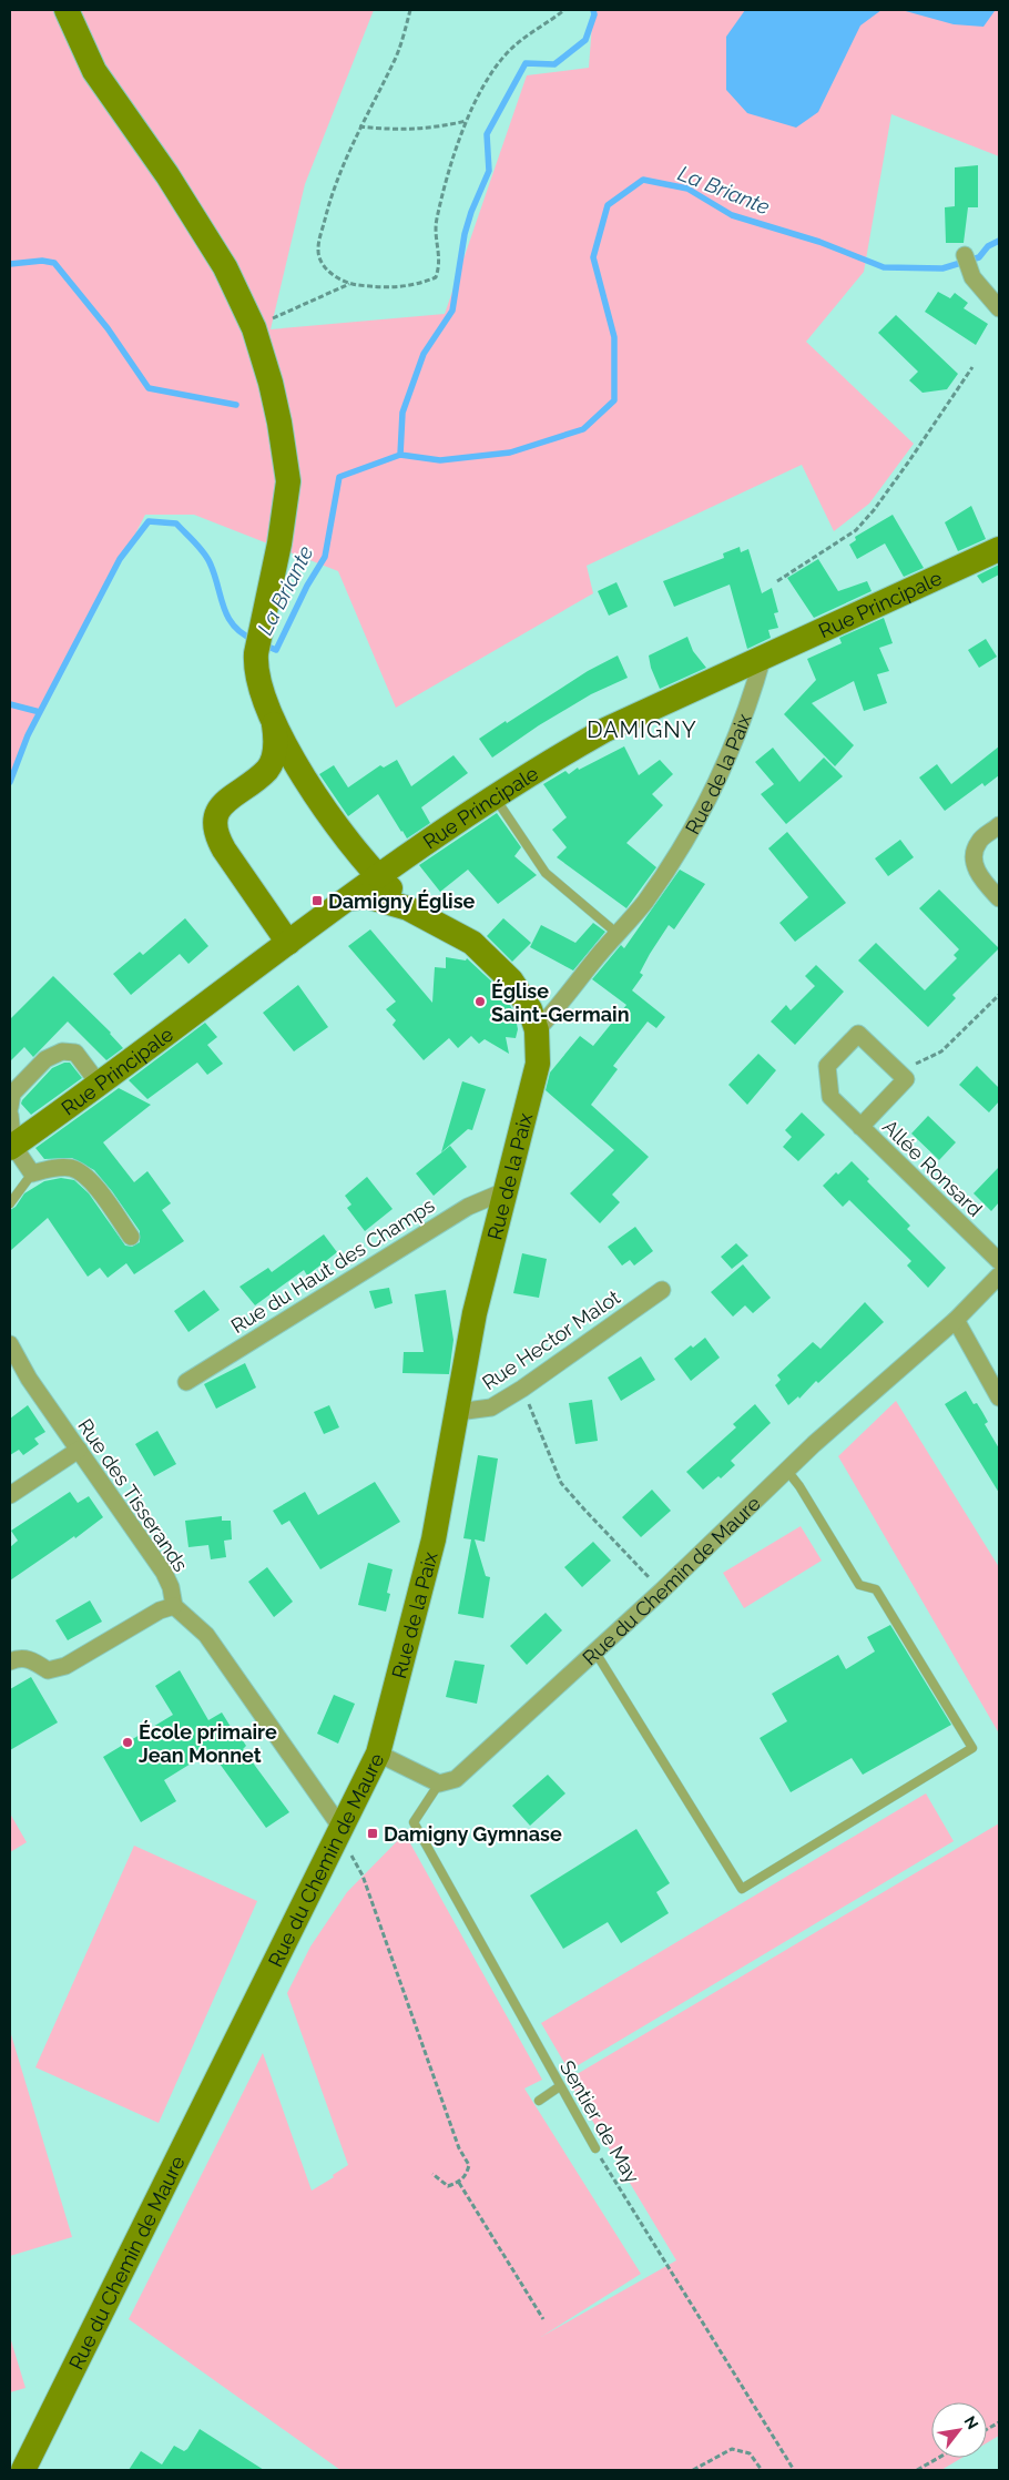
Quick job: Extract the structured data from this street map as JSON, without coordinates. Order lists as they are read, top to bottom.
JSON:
{
  "streets": {
    "street": [
      "Rue Principale",
      "Rue de la Paix",
      "Allée Ronsard",
      "Rue du Haut des Champs",
      "Rue Hector Malot",
      "Rue des Tisserands",
      "Rue du Chemin de Maure"
    ],
    "lane": ["Sentier de May"]
  },
  "crossings": [
    ["Rue Principale", "Rue de la Paix"],
    ["Rue de la Paix", "Rue du Haut des Champs"],
    ["Rue de la Paix", "Rue Hector Malot"],
    ["Rue de la Paix", "Rue du Chemin de Maure"],
    ["Rue du Chemin de Maure", "Sentier de May"]
  ],
  "districts": ["DAMIGNY"],
  "water": ["La Briante"],
  "places": {
    "transit": ["Damigny Église", "Damigny Gymnase"],
    "other": ["Église Saint-Germain", "École primaire Jean Monnet"]
  },
  "north": "top right"
}
